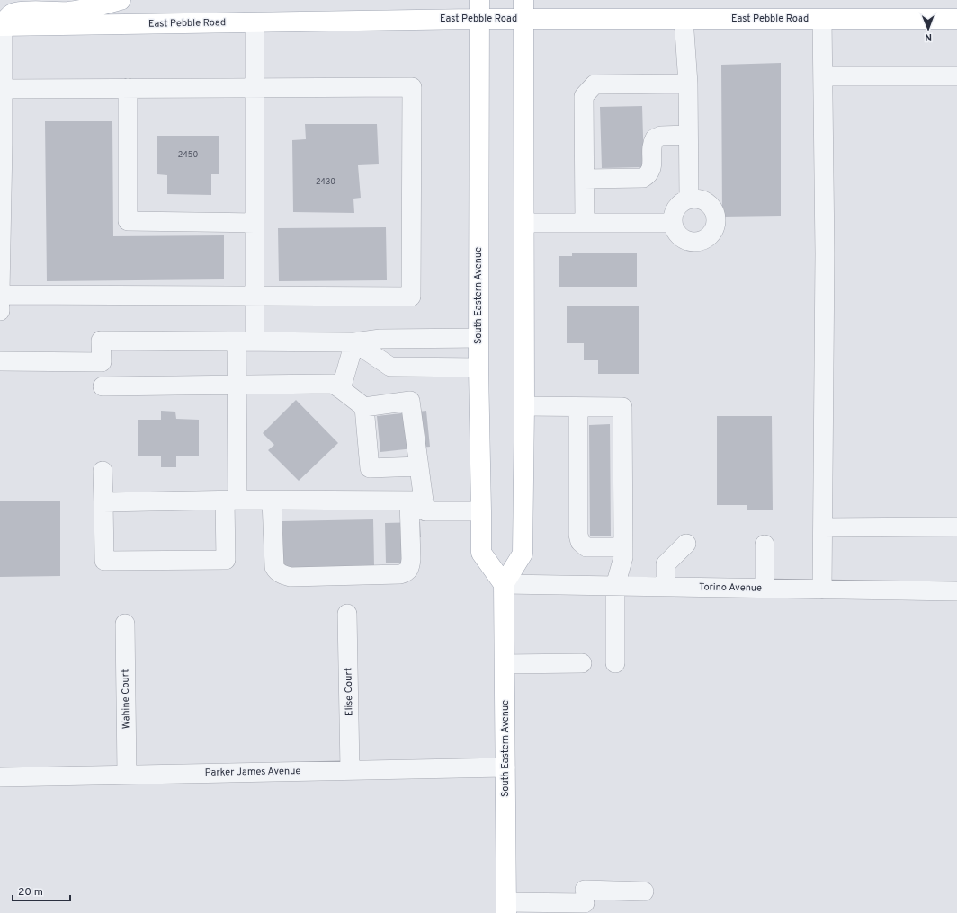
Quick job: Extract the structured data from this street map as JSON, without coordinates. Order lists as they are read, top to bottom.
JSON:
{
  "streets": {
    "main road": ["East Pebble Road", "South Eastern Avenue"],
    "street": [
      "Torino Avenue",
      "Elise Court",
      "Wahine Court",
      "Parker James Avenue"
    ]
  },
  "crossings": [
    ["East Pebble Road", "South Eastern Avenue"],
    ["South Eastern Avenue", "Torino Avenue"],
    ["South Eastern Avenue", "Parker James Avenue"],
    ["Elise Court", "Parker James Avenue"],
    ["Wahine Court", "Parker James Avenue"]
  ],
  "house_numbers": ["2450", "2430"],
  "scale_bar": "20 m",
  "north": "bottom"
}
